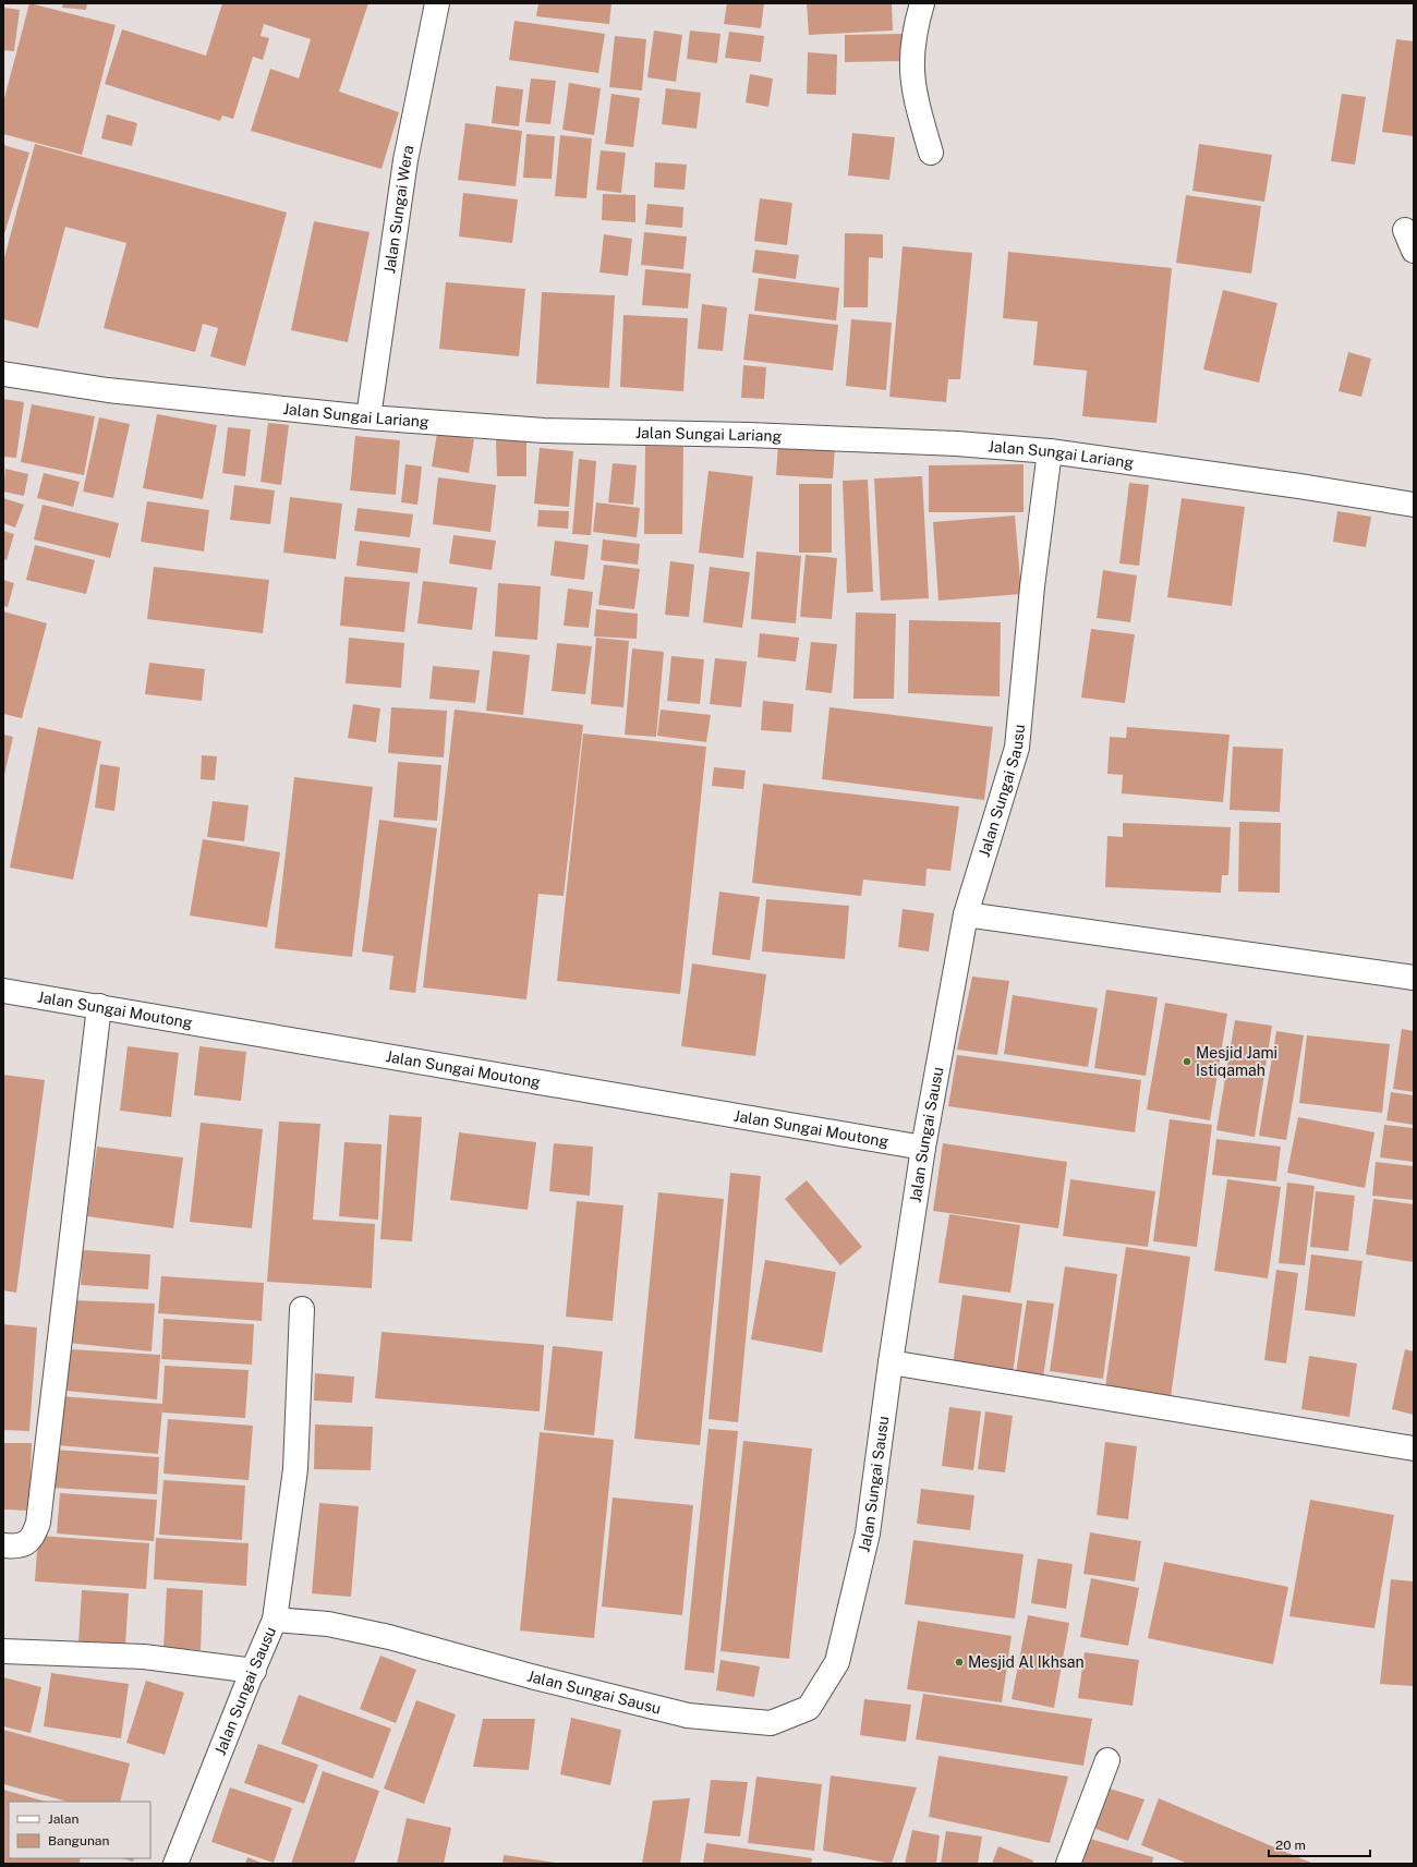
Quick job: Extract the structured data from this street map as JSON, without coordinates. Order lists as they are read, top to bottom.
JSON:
{
  "streets": {
    "street": [
      "Jalan Sungai Wera",
      "Jalan Sungai Lariang",
      "Jalan Sungai Sausu",
      "Jalan Sungai Moutong"
    ]
  },
  "crossings": [
    ["Jalan Sungai Wera", "Jalan Sungai Lariang"],
    ["Jalan Sungai Lariang", "Jalan Sungai Sausu"],
    ["Jalan Sungai Sausu", "Jalan Sungai Moutong"]
  ],
  "places": ["Mesjid Jami Istiqamah", "Mesjid Al Ikhsan"],
  "legend": ["Jalan", "Bangunan"],
  "scale_bar": "20 m"
}
